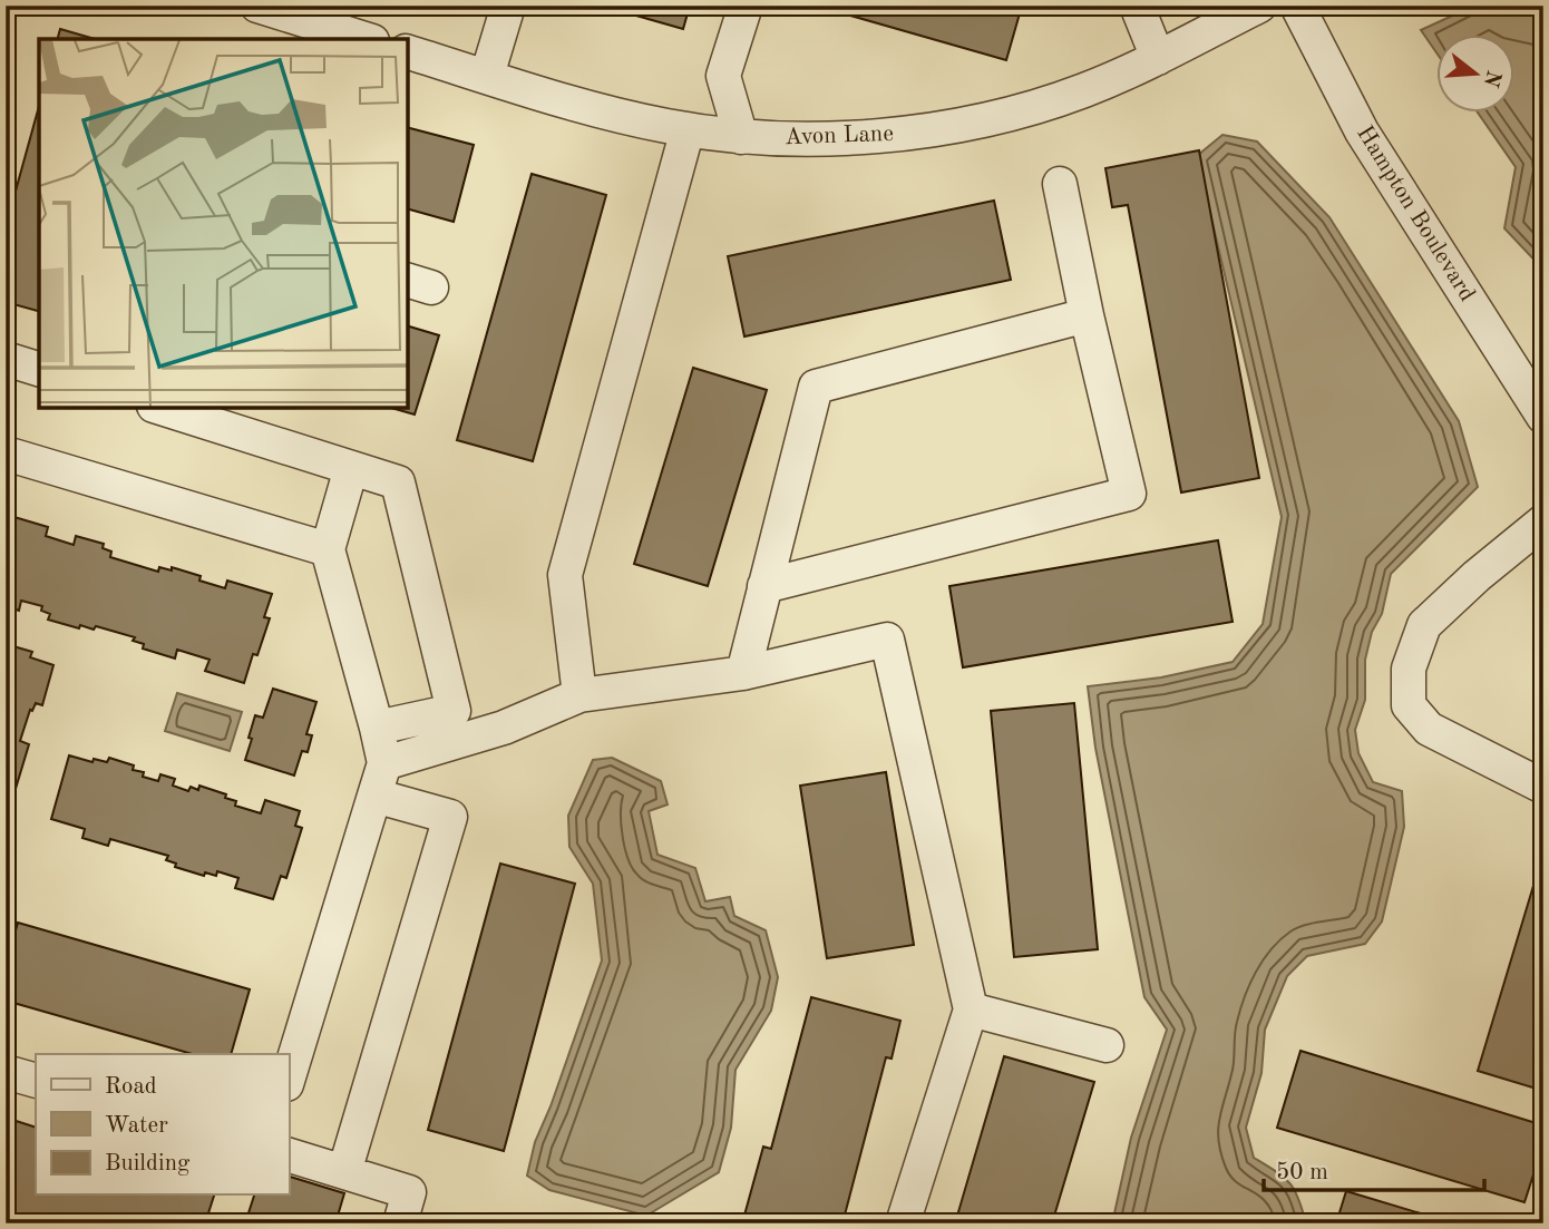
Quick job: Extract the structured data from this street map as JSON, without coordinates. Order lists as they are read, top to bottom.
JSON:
{
  "streets": {
    "street": ["Avon Lane", "Hampton Boulevard"]
  },
  "legend": ["Road", "Water", "Building"],
  "scale_bar": "50 m",
  "north": "right"
}
